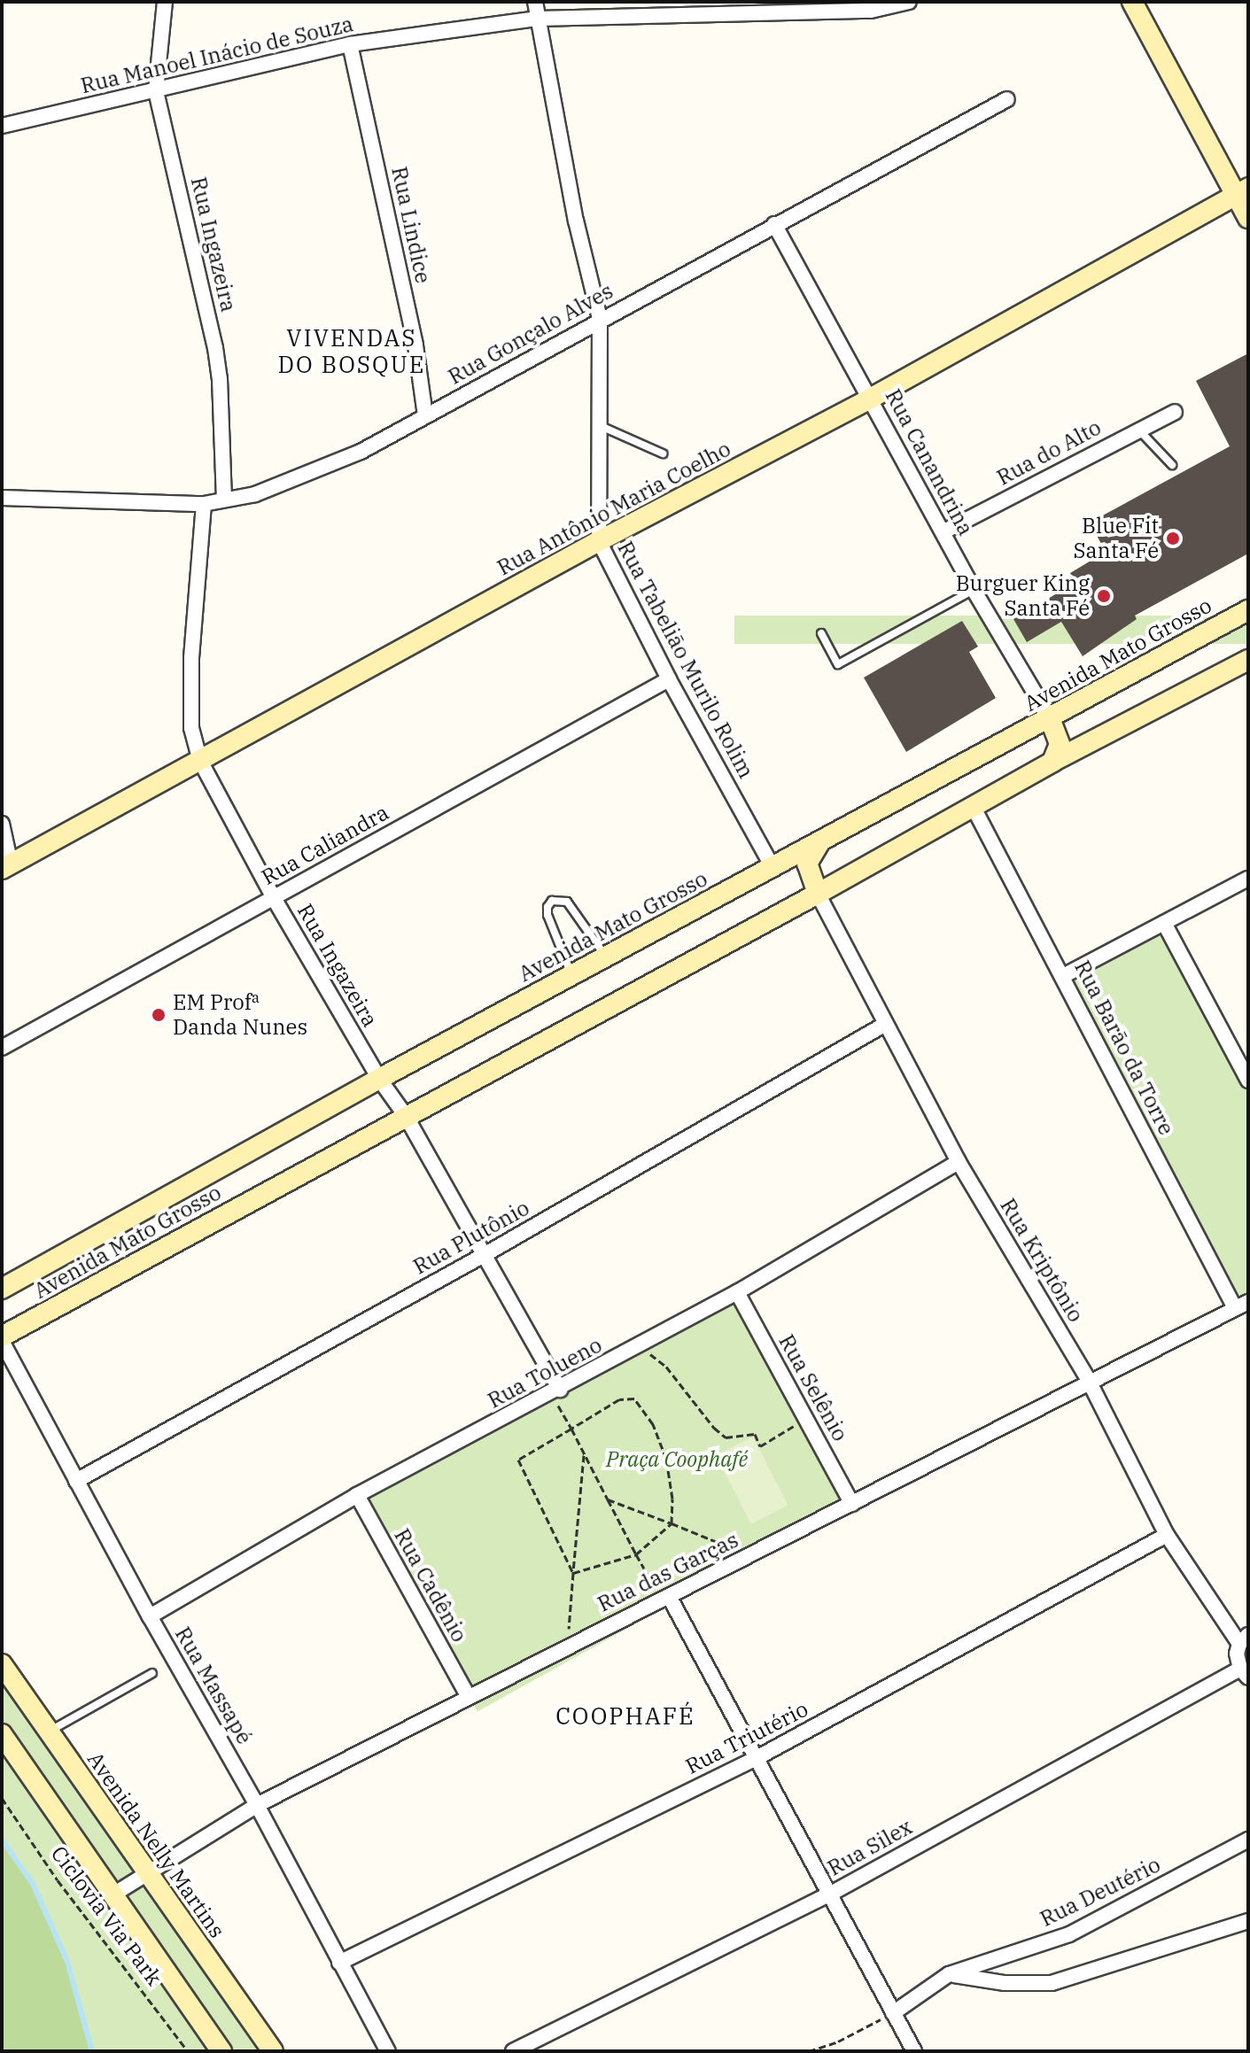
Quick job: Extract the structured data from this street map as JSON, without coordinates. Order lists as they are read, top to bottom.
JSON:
{
  "streets": {
    "main road": ["Rua Antônio Maria Coelho", "Avenida Mato Grosso", "Avenida Nelly Martins"],
    "street": [
      "Rua Manoel Inácio de Souza",
      "Rua Lindice",
      "Rua Ingazeira",
      "Rua Gonçalo Alves",
      "Rua do Alto",
      "Rua Canandrina",
      "Rua Tabelião Murilo Rolim",
      "Rua Caliandra",
      "Rua Barão da Torre",
      "Rua Plutônio",
      "Rua Kriptônio",
      "Rua Tolueno",
      "Rua Selênio",
      "Rua das Garças",
      "Rua Cadênio",
      "Rua Massapé",
      "Rua Triutério",
      "Rua Silex",
      "Rua Deutério"
    ],
    "path": ["Ciclovia Via Park"]
  },
  "crossings": [
    ["Rua Manoel Inácio de Souza", "Rua Lindice"],
    ["Rua Manoel Inácio de Souza", "Rua Ingazeira"],
    ["Rua Manoel Inácio de Souza", "Rua Tabelião Murilo Rolim"],
    ["Rua Lindice", "Rua Gonçalo Alves"],
    ["Rua Ingazeira", "Rua Gonçalo Alves"],
    ["Rua Ingazeira", "Rua Antônio Maria Coelho"],
    ["Rua Ingazeira", "Avenida Mato Grosso"],
    ["Rua Ingazeira", "Rua Caliandra"],
    ["Rua Ingazeira", "Rua Plutônio"],
    ["Rua Ingazeira", "Rua Tolueno"],
    ["Rua Gonçalo Alves", "Rua Canandrina"],
    ["Rua Gonçalo Alves", "Rua Tabelião Murilo Rolim"],
    ["Rua do Alto", "Rua Canandrina"],
    ["Rua Canandrina", "Rua Antônio Maria Coelho"],
    ["Rua Canandrina", "Avenida Mato Grosso"],
    ["Rua Antônio Maria Coelho", "Rua Tabelião Murilo Rolim"],
    ["Avenida Mato Grosso", "Rua Tabelião Murilo Rolim"],
    ["Avenida Mato Grosso", "Rua Barão da Torre"],
    ["Avenida Mato Grosso", "Rua Kriptônio"],
    ["Avenida Mato Grosso", "Rua Massapé"],
    ["Rua Tabelião Murilo Rolim", "Rua Caliandra"],
    ["Rua Barão da Torre", "Rua das Garças"],
    ["Rua Plutônio", "Rua Kriptônio"],
    ["Rua Plutônio", "Rua Massapé"],
    ["Rua Kriptônio", "Rua Tolueno"],
    ["Rua Kriptônio", "Rua das Garças"],
    ["Rua Kriptônio", "Rua Triutério"],
    ["Rua Tolueno", "Rua Selênio"],
    ["Rua Tolueno", "Rua Cadênio"],
    ["Rua Tolueno", "Rua Massapé"],
    ["Rua Selênio", "Rua das Garças"],
    ["Rua das Garças", "Rua Cadênio"],
    ["Rua das Garças", "Rua Massapé"],
    ["Rua das Garças", "Avenida Nelly Martins"],
    ["Rua Massapé", "Rua Triutério"]
  ],
  "districts": ["VIVENDAS DO BOSQUE", "COOPHAFÉ"],
  "parks": ["Praça Coophafé"],
  "places": ["Blue Fit Santa Fé", "Burguer King Santa Fé", "EM Profª Danda Nunes"]
}
